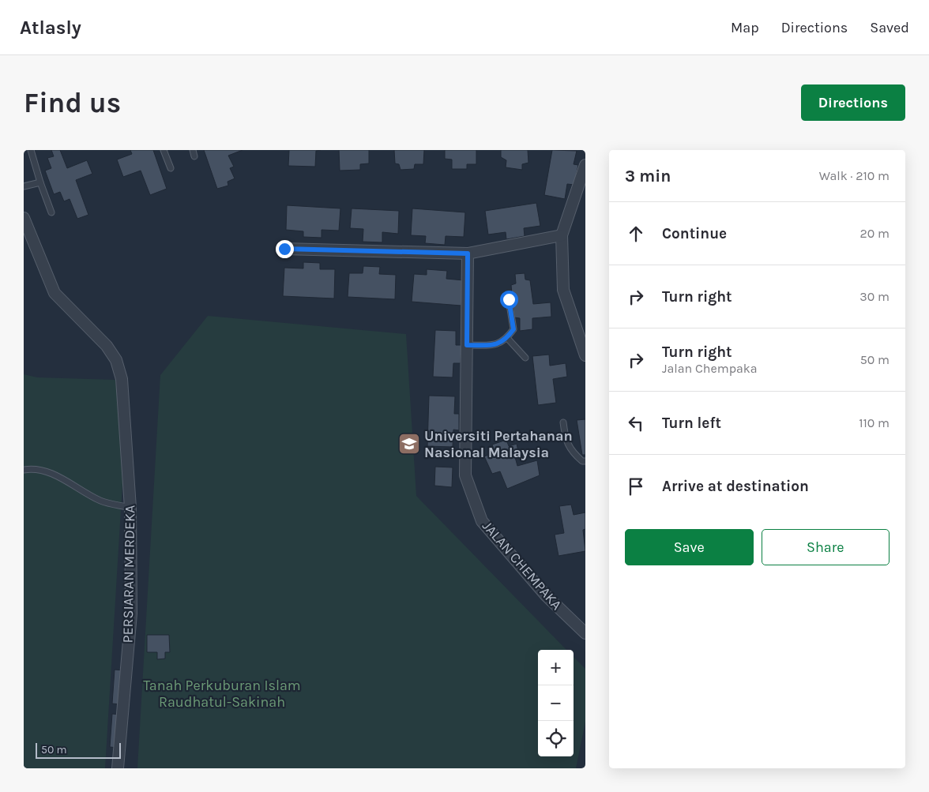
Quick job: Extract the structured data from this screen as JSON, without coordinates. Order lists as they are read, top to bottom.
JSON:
{
  "streets": {
    "street": ["JALAN CHEMPAKA", "PERSIARAN MERDEKA"]
  },
  "parks": ["Tanah Perkuburan Islam Raudhatul-Sakinah"],
  "places": {
    "school or university": ["Universiti Pertahanan Nasional Malaysia"]
  },
  "scale_bar": "50 m",
  "page": {
    "header": "Atlasly",
    "nav": ["Map", "Directions", "Saved"],
    "buttons": [
      "Directions",
      ["Save", "Share"]
    ],
    "title": "Find us",
    "heading": ["3 min", "Walk · 210 m"],
    "list": [
      ["Continue", "20 m"],
      ["Turn right", "30 m"],
      ["Turn right", "Jalan Chempaka", "50 m"],
      ["Turn left", "110 m"],
      "Arrive at destination"
    ],
    "map_buttons": ["+", "−"],
    "scale": "50 m"
  }
}
